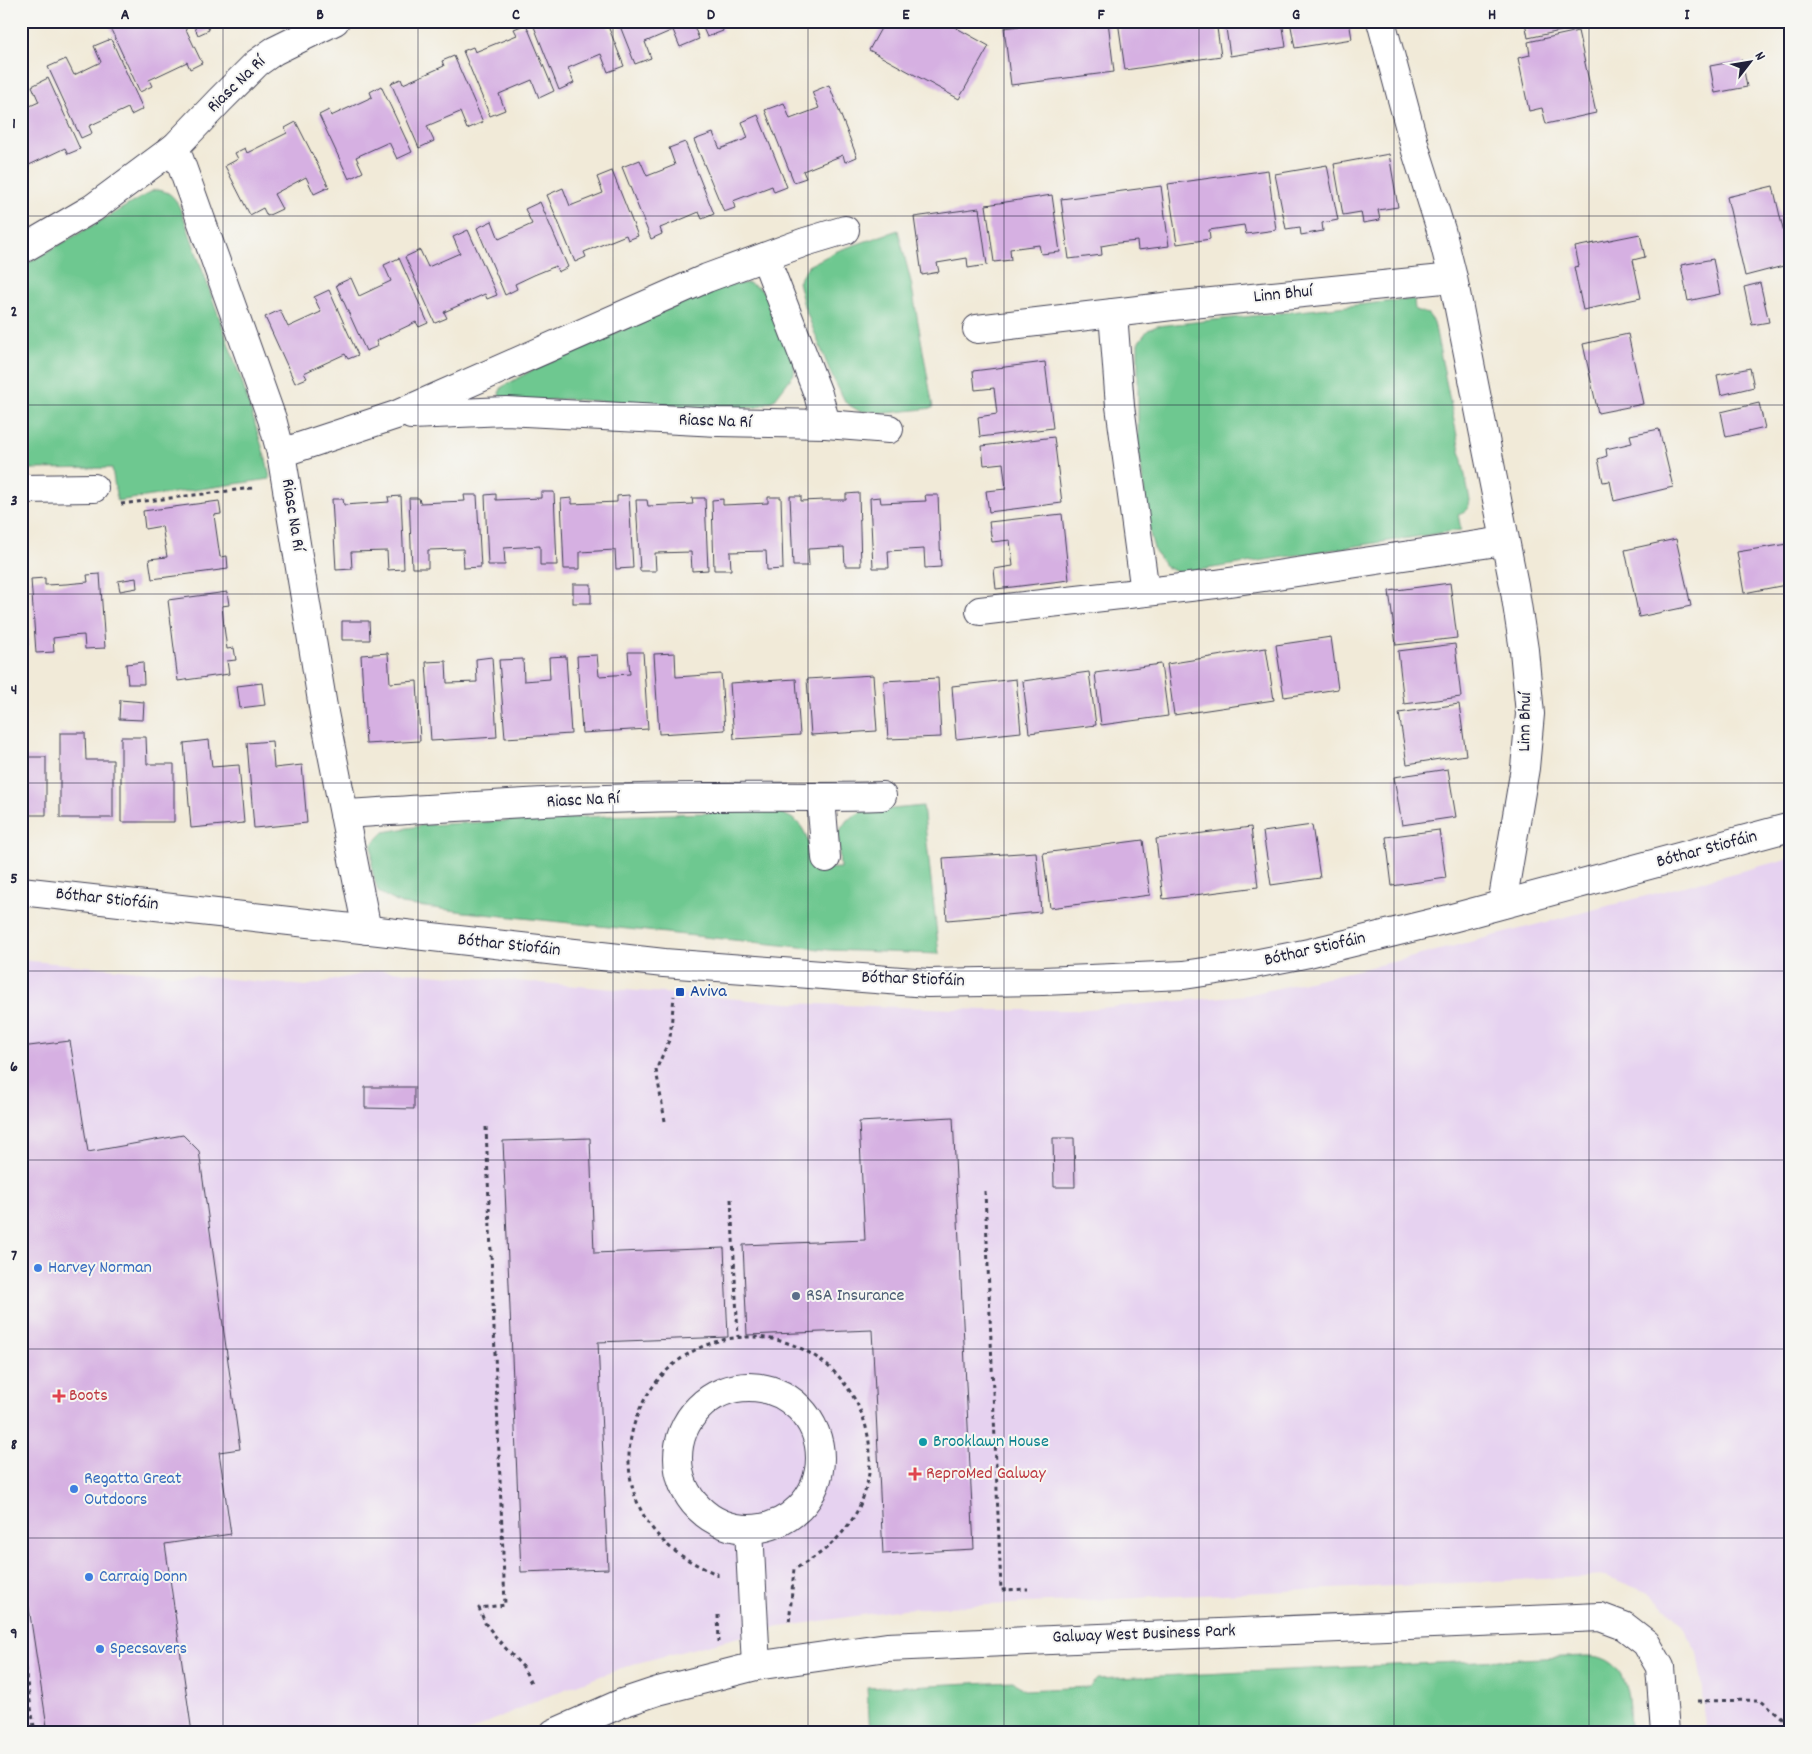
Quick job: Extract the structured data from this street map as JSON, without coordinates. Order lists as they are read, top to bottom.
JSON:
{
  "streets": {
    "street": [
      "Riasc Na Rí",
      "Linn Bhuí",
      "Bóthar Stiofáin",
      "Galway West Business Park"
    ]
  },
  "crossings": [
    ["Riasc Na Rí", "Bóthar Stiofáin"],
    ["Linn Bhuí", "Bóthar Stiofáin"]
  ],
  "places": {
    "transit": ["Aviva"],
    "other": [
      "Harvey Norman",
      "RSA Insurance",
      "Brooklawn House",
      "Regatta Great Outdoors",
      "Carraig Donn",
      "Specsavers"
    ],
    "health": ["Boots", "ReproMed Galway"]
  },
  "north": "top right",
  "grid": {
    "columns": [
      "A",
      "B",
      "C",
      "D",
      "E",
      "F",
      "G",
      "H",
      "I"
    ],
    "rows": [
      "1",
      "2",
      "3",
      "4",
      "5",
      "6",
      "7",
      "8",
      "9"
    ]
  }
}
